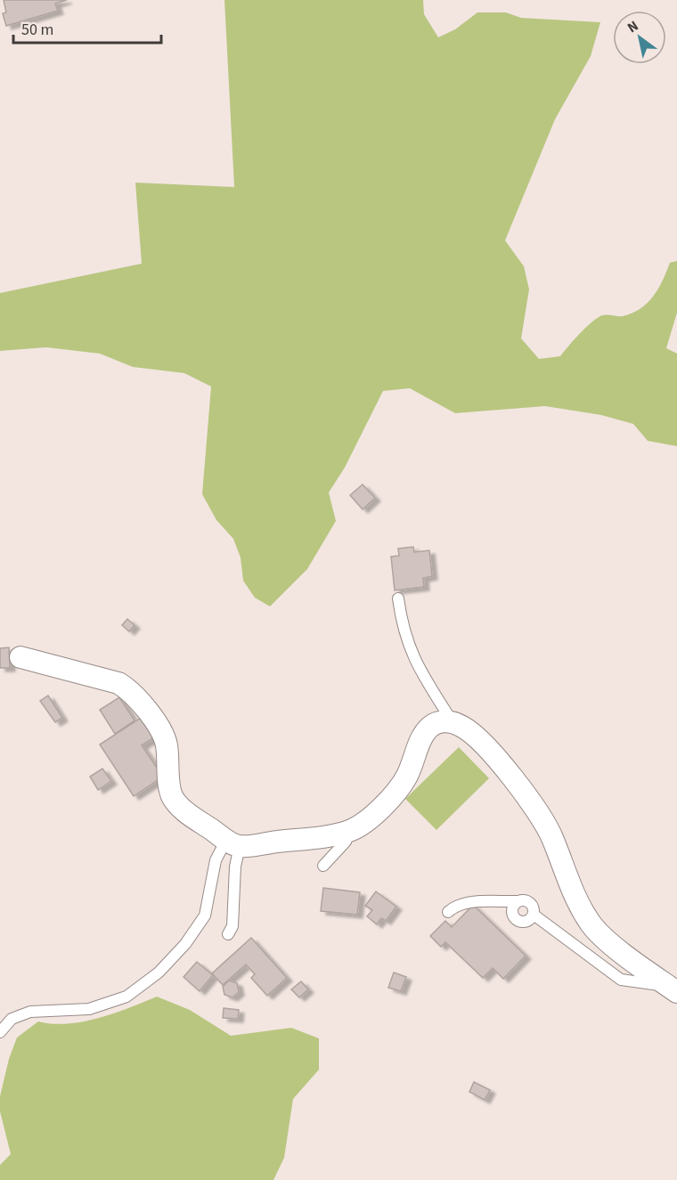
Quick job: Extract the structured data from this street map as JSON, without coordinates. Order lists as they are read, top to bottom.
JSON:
{
  "scale_bar": "50 m",
  "north": "top left"
}
